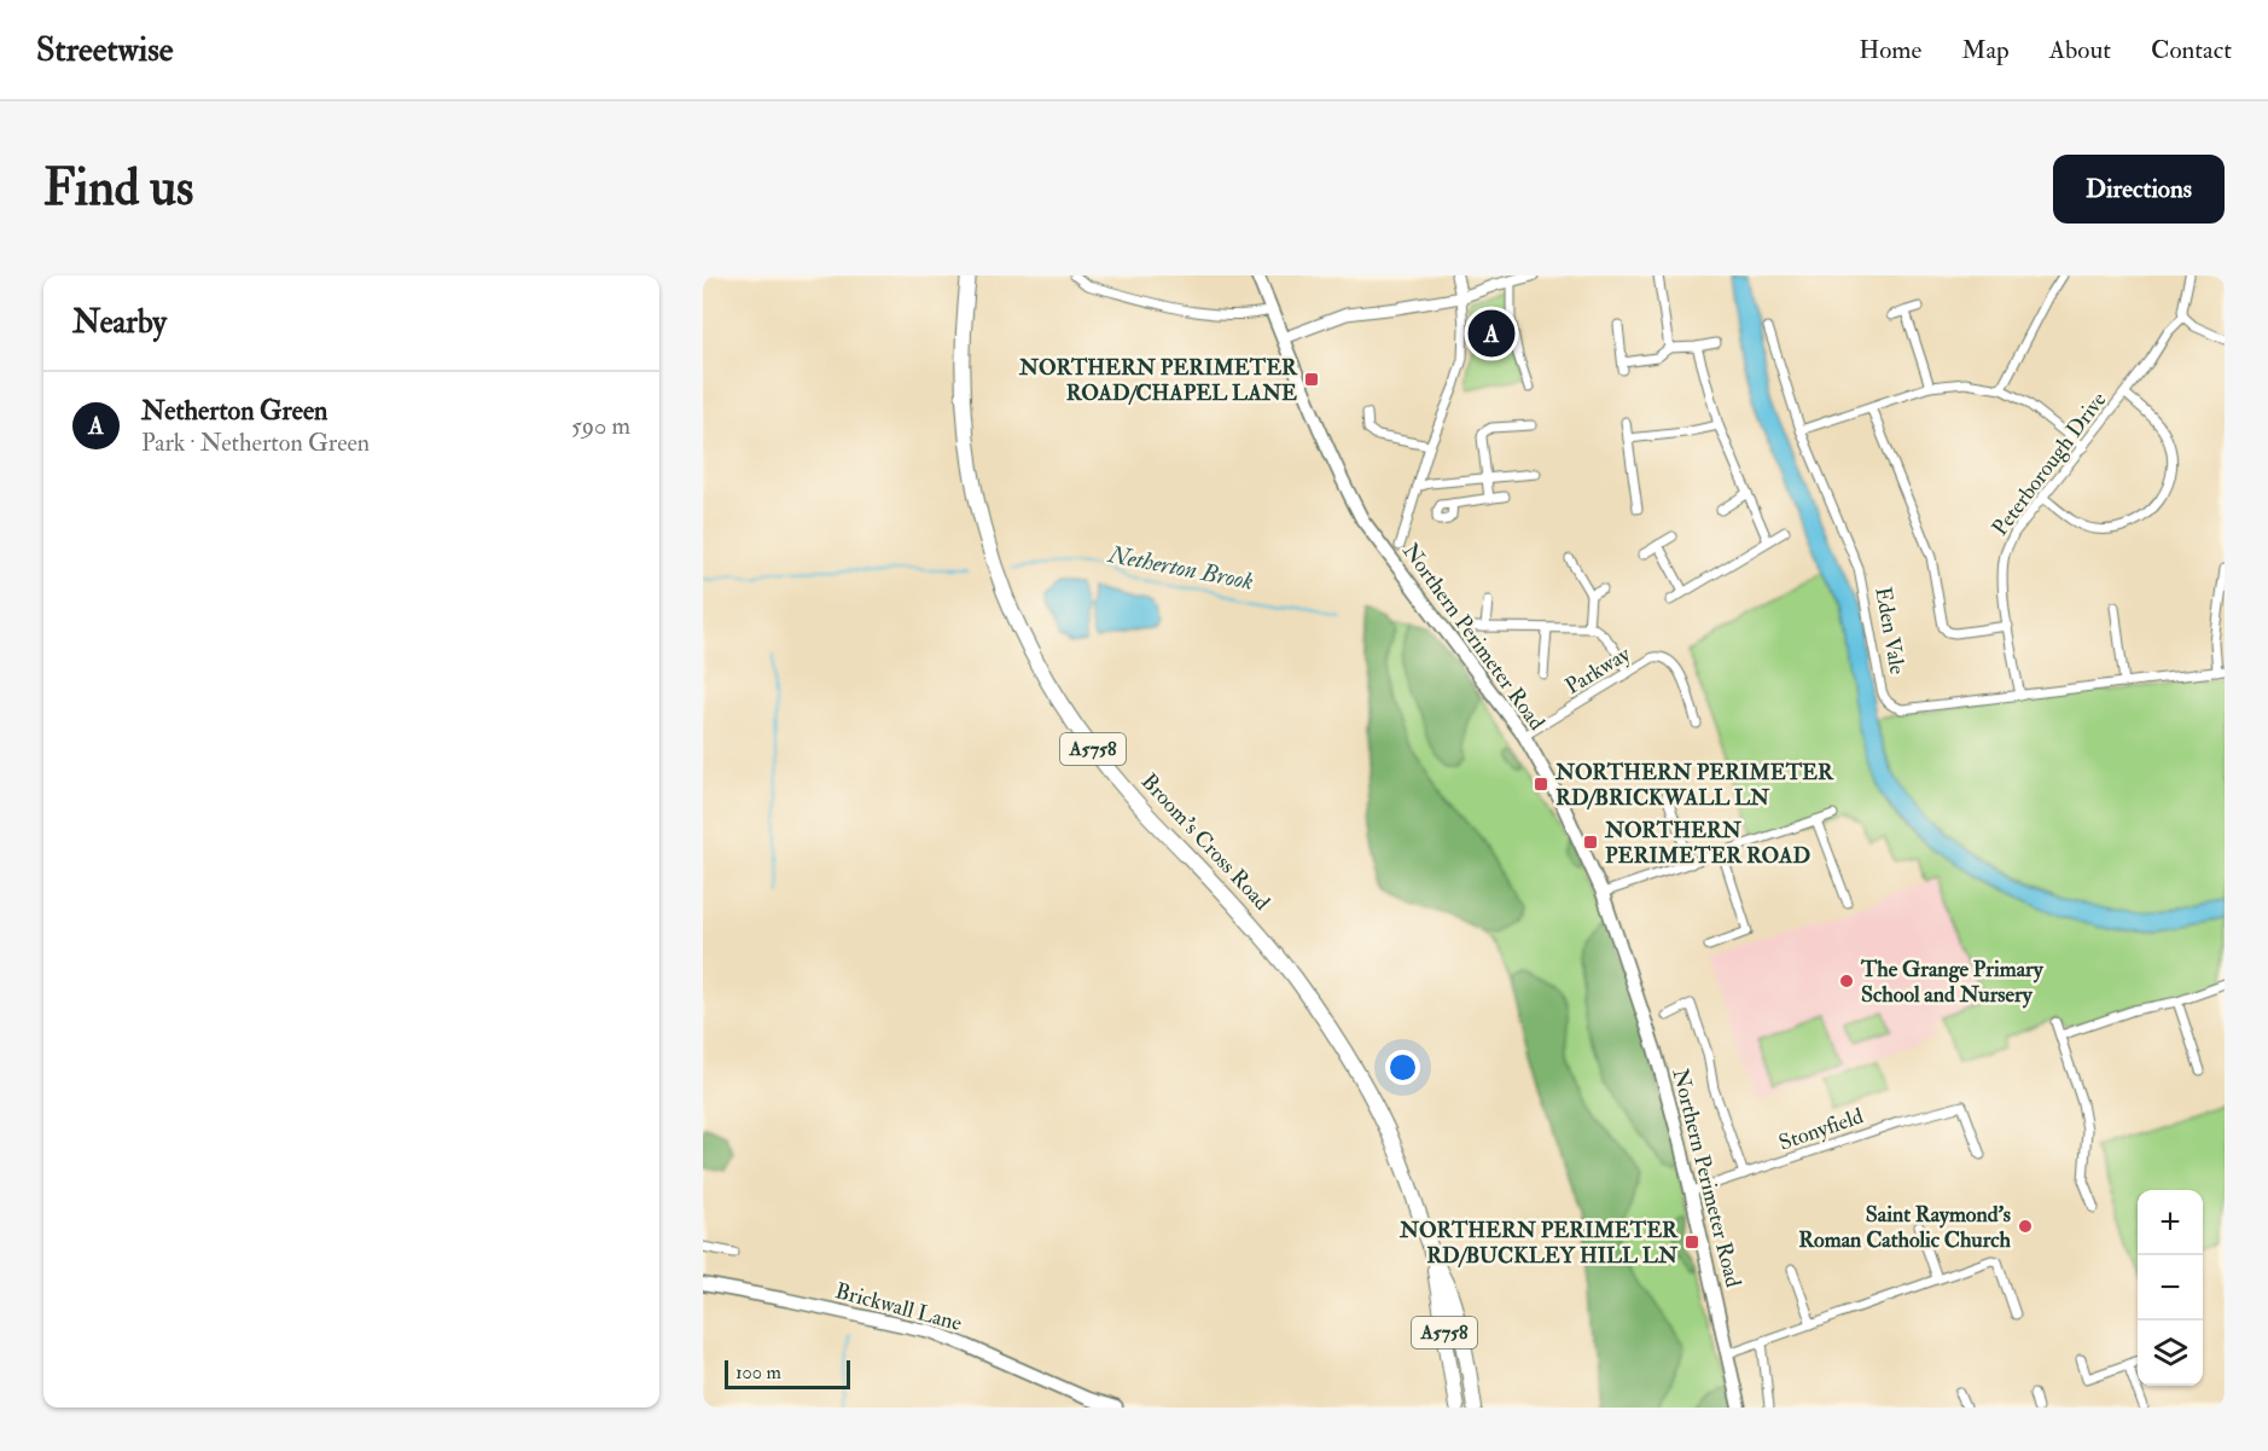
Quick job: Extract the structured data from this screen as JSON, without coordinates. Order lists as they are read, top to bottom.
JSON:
{
  "streets": {
    "highway": ["A5758", "Broom's Cross Road"],
    "main road": ["Northern Perimeter Road", "Brickwall Lane"],
    "street": [
      "Peterborough Drive",
      "Eden Vale",
      "Parkway",
      "Stonyfield"
    ]
  },
  "crossings": [
    ["Peterborough Drive", "Eden Vale"],
    ["Northern Perimeter Road", "Parkway"],
    ["Northern Perimeter Road", "Stonyfield"]
  ],
  "water": ["Netherton Brook"],
  "places": {
    "transit": [
      "NORTHERN PERIMETER ROAD/CHAPEL LANE",
      "NORTHERN PERIMETER RD/BRICKWALL LN",
      "NORTHERN PERIMETER ROAD",
      "NORTHERN PERIMETER RD/BUCKLEY HILL LN"
    ],
    "other": ["The Grange Primary School and Nursery", "Saint Raymond's Roman Catholic Church"]
  },
  "scale_bar": "100 m",
  "page": {
    "header": "Streetwise",
    "nav": [
      "Home",
      "Map",
      "About",
      "Contact"
    ],
    "buttons": "Directions",
    "title": "Find us",
    "heading": "Nearby",
    "pins": "A",
    "list": [
      {
        "mark": "A",
        "name": "Netherton Green",
        "note": "Park · Netherton Green",
        "value": "590 m"
      }
    ],
    "map_buttons": ["+", "−"],
    "scale": "100 m"
  }
}
